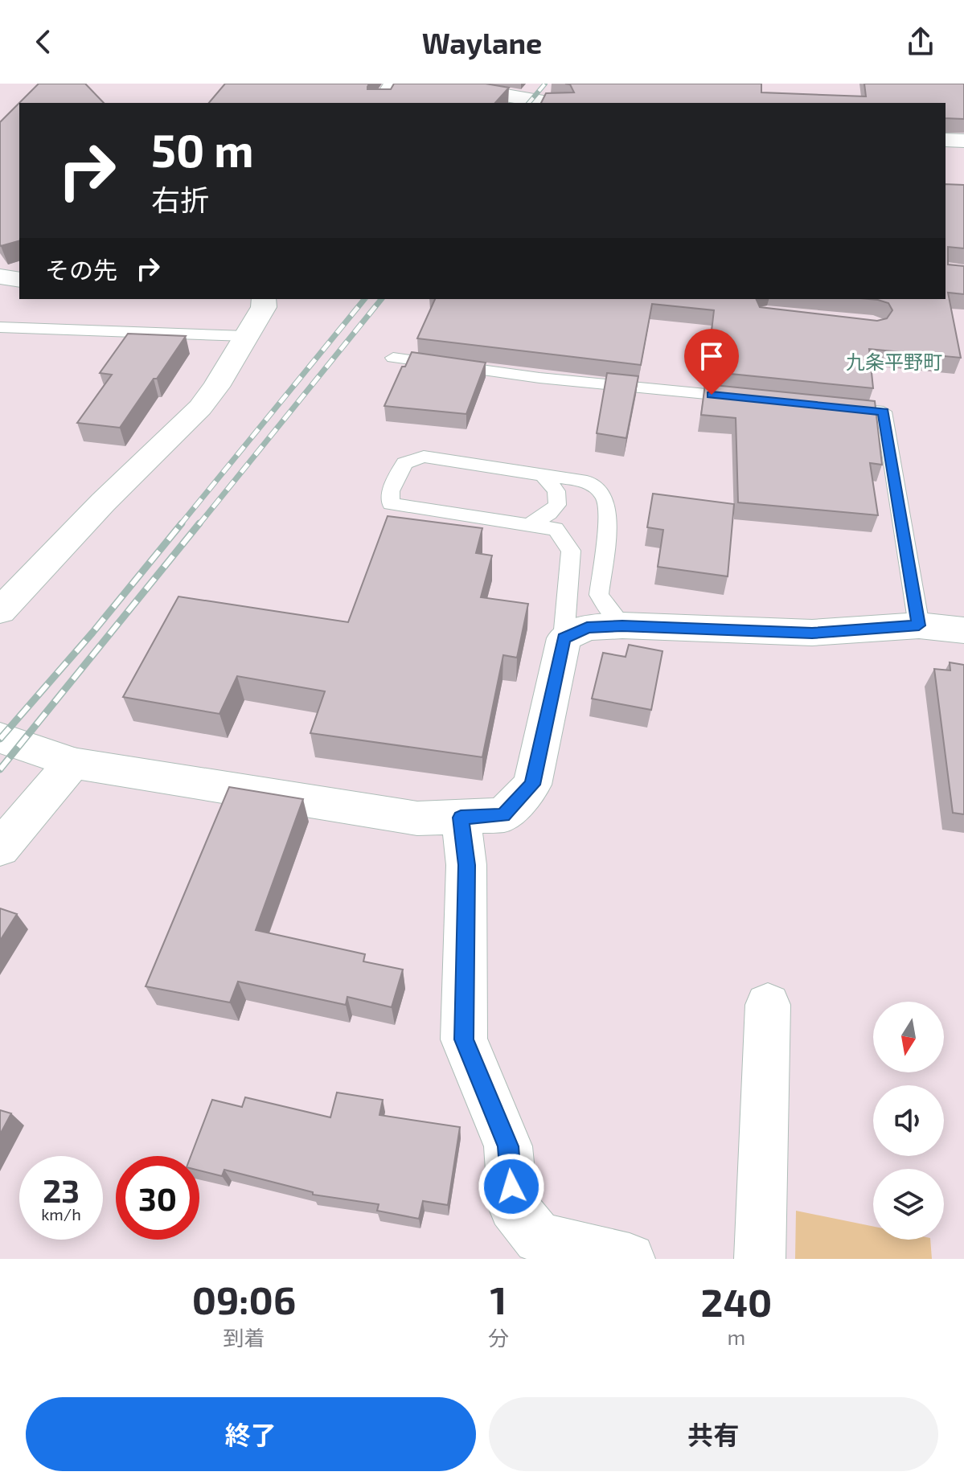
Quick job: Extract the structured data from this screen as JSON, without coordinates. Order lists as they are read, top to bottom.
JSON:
{
  "districts": ["九条平野町"],
  "north": "bottom",
  "page": {
    "header": "Waylane",
    "turn": ["50 m", "右折"],
    "then": "その先",
    "speed": "23 km/h",
    "limit": "30",
    "eta": [
      "09:06",
      "到着",
      "1",
      "分",
      "240",
      "m"
    ],
    "buttons": ["終了", "共有"]
  }
}
